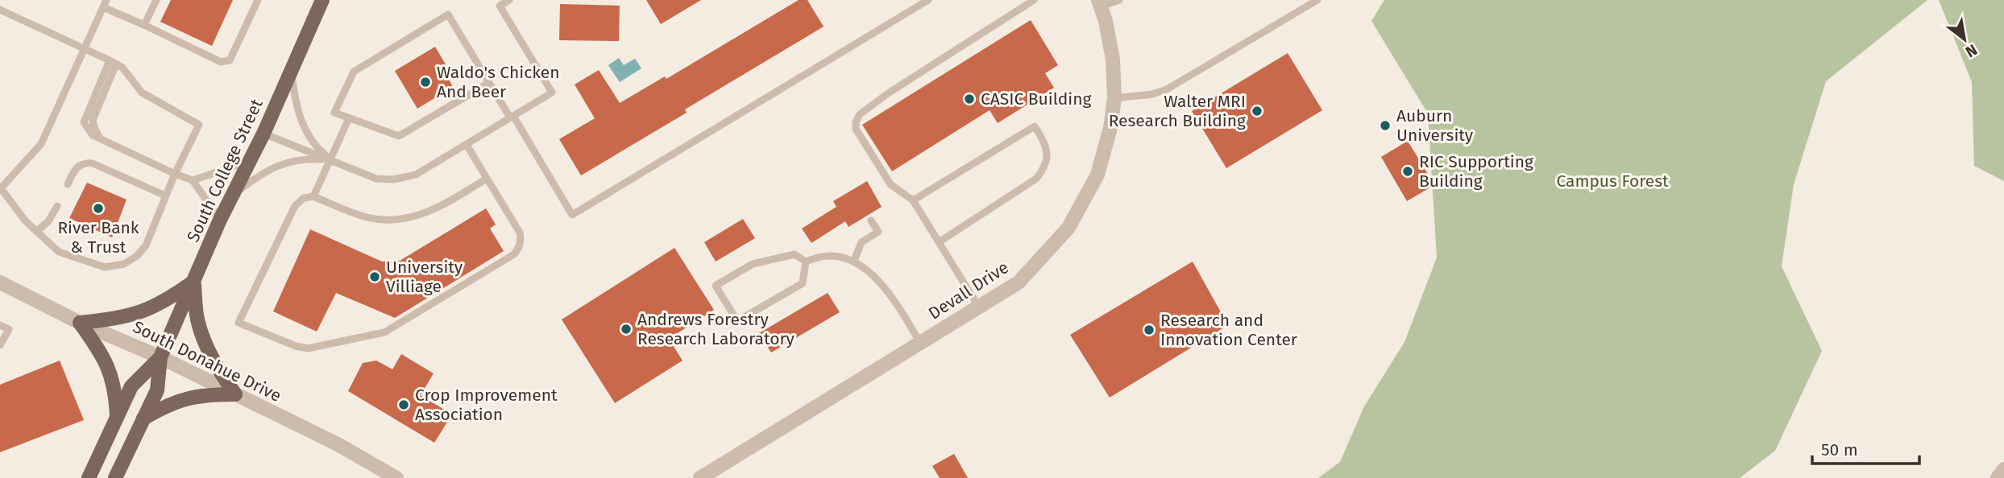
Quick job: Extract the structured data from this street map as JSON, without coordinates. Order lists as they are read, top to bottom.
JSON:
{
  "streets": {
    "main road": ["South College Street"],
    "street": ["Devall Drive", "South Donahue Drive"]
  },
  "crossings": [
    ["South College Street", "South Donahue Drive"]
  ],
  "parks": ["Campus Forest"],
  "places": [
    "Waldo's Chicken And Beer",
    "CASIC Building",
    "Walter MRI Research Building",
    "Auburn University",
    "RIC Supporting Building",
    "River Bank & Trust",
    "University Villiage",
    "Andrews Forestry Research Laboratory",
    "Research and Innovation Center",
    "Crop Improvement Association"
  ],
  "scale_bar": "50 m",
  "north": "bottom right"
}
